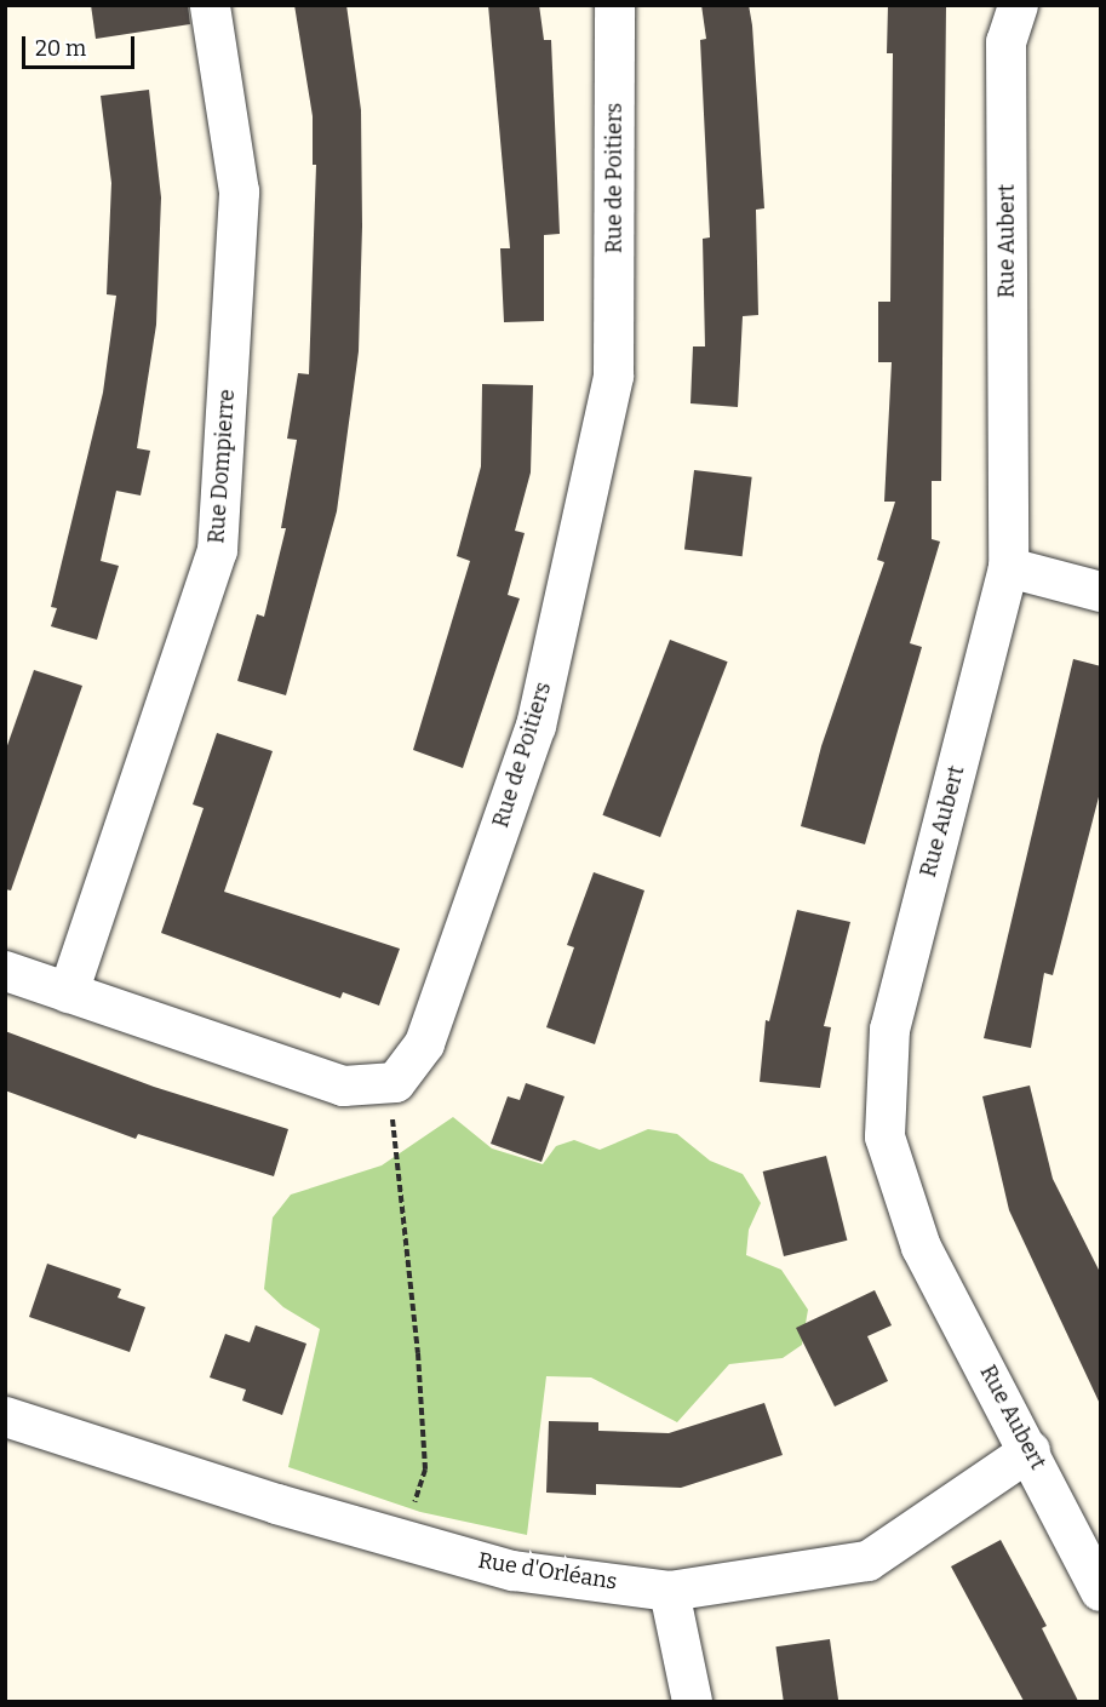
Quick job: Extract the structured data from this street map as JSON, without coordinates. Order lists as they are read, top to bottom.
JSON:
{
  "streets": {
    "street": [
      "Rue de Poitiers",
      "Rue Aubert",
      "Rue Dompierre",
      "Rue d'Orléans"
    ]
  },
  "crossings": [
    ["Rue Aubert", "Rue d'Orléans"]
  ],
  "scale_bar": "20 m"
}
